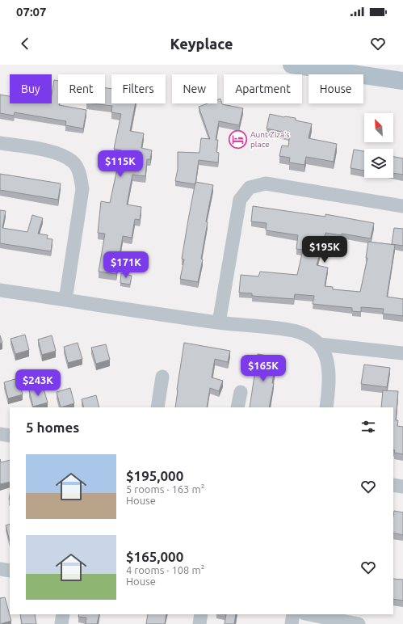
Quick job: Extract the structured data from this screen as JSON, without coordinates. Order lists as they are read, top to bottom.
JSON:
{
  "places": {
    "hotel": ["Aunt Ziza's place"]
  },
  "north": "top left",
  "page": {
    "status": "07:07",
    "header": "Keyplace",
    "chip": [
      "Buy",
      "Rent",
      "Filters",
      "New",
      "Apartment",
      "House"
    ],
    "price": [
      "$115K",
      "$195K",
      "$171K",
      "$165K",
      "$243K"
    ],
    "heading": "5 homes",
    "list": [
      {
        "name": "$195,000",
        "note": "5 rooms · 163 m² · House"
      },
      {
        "name": "$165,000",
        "note": "4 rooms · 108 m² · House"
      }
    ]
  }
}
